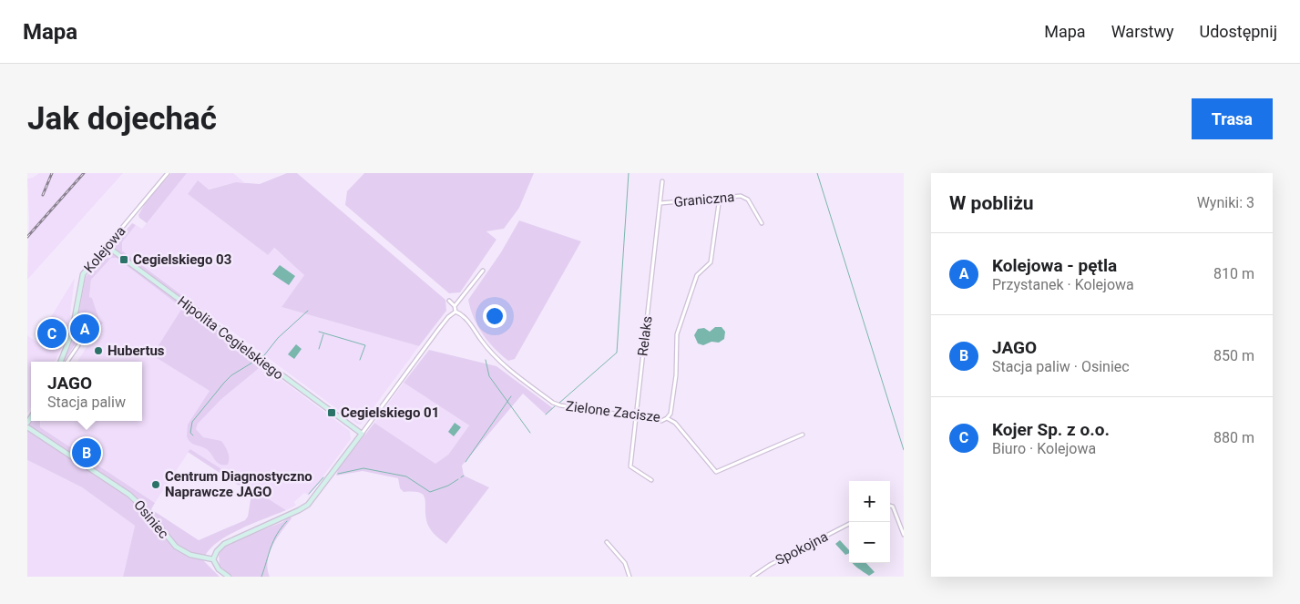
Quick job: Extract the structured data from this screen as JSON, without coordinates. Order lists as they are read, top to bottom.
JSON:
{
  "streets": {
    "street": [
      "Graniczna",
      "Kolejowa",
      "Relaks",
      "Hipolita Cegielskiego",
      "Zielone Zacisze",
      "Osiniec",
      "Spokojna"
    ]
  },
  "crossings": [
    ["Graniczna", "Relaks"],
    ["Kolejowa", "Hipolita Cegielskiego"],
    ["Relaks", "Zielone Zacisze"]
  ],
  "places": {
    "transit": ["Cegielskiego 03", "Cegielskiego 01"],
    "other": ["Hubertus", "Centrum Diagnostyczno Naprawcze JAGO"]
  },
  "page": {
    "header": "Mapa",
    "nav": ["Mapa", "Warstwy", "Udostępnij"],
    "buttons": "Trasa",
    "title": "Jak dojechać",
    "heading": ["W pobliżu", "Wyniki: 3"],
    "list": [
      {
        "mark": "A",
        "name": "Kolejowa - pętla",
        "note": "Przystanek · Kolejowa",
        "value": "810 m"
      },
      {
        "mark": "B",
        "name": "JAGO",
        "note": "Stacja paliw · Osiniec",
        "value": "850 m"
      },
      {
        "mark": "C",
        "name": "Kojer Sp. z o.o.",
        "note": "Biuro · Kolejowa",
        "value": "880 m"
      }
    ],
    "pins": ["A", "C", "B"],
    "popup": ["JAGO", "Stacja paliw"],
    "map_buttons": ["+", "−"]
  }
}
